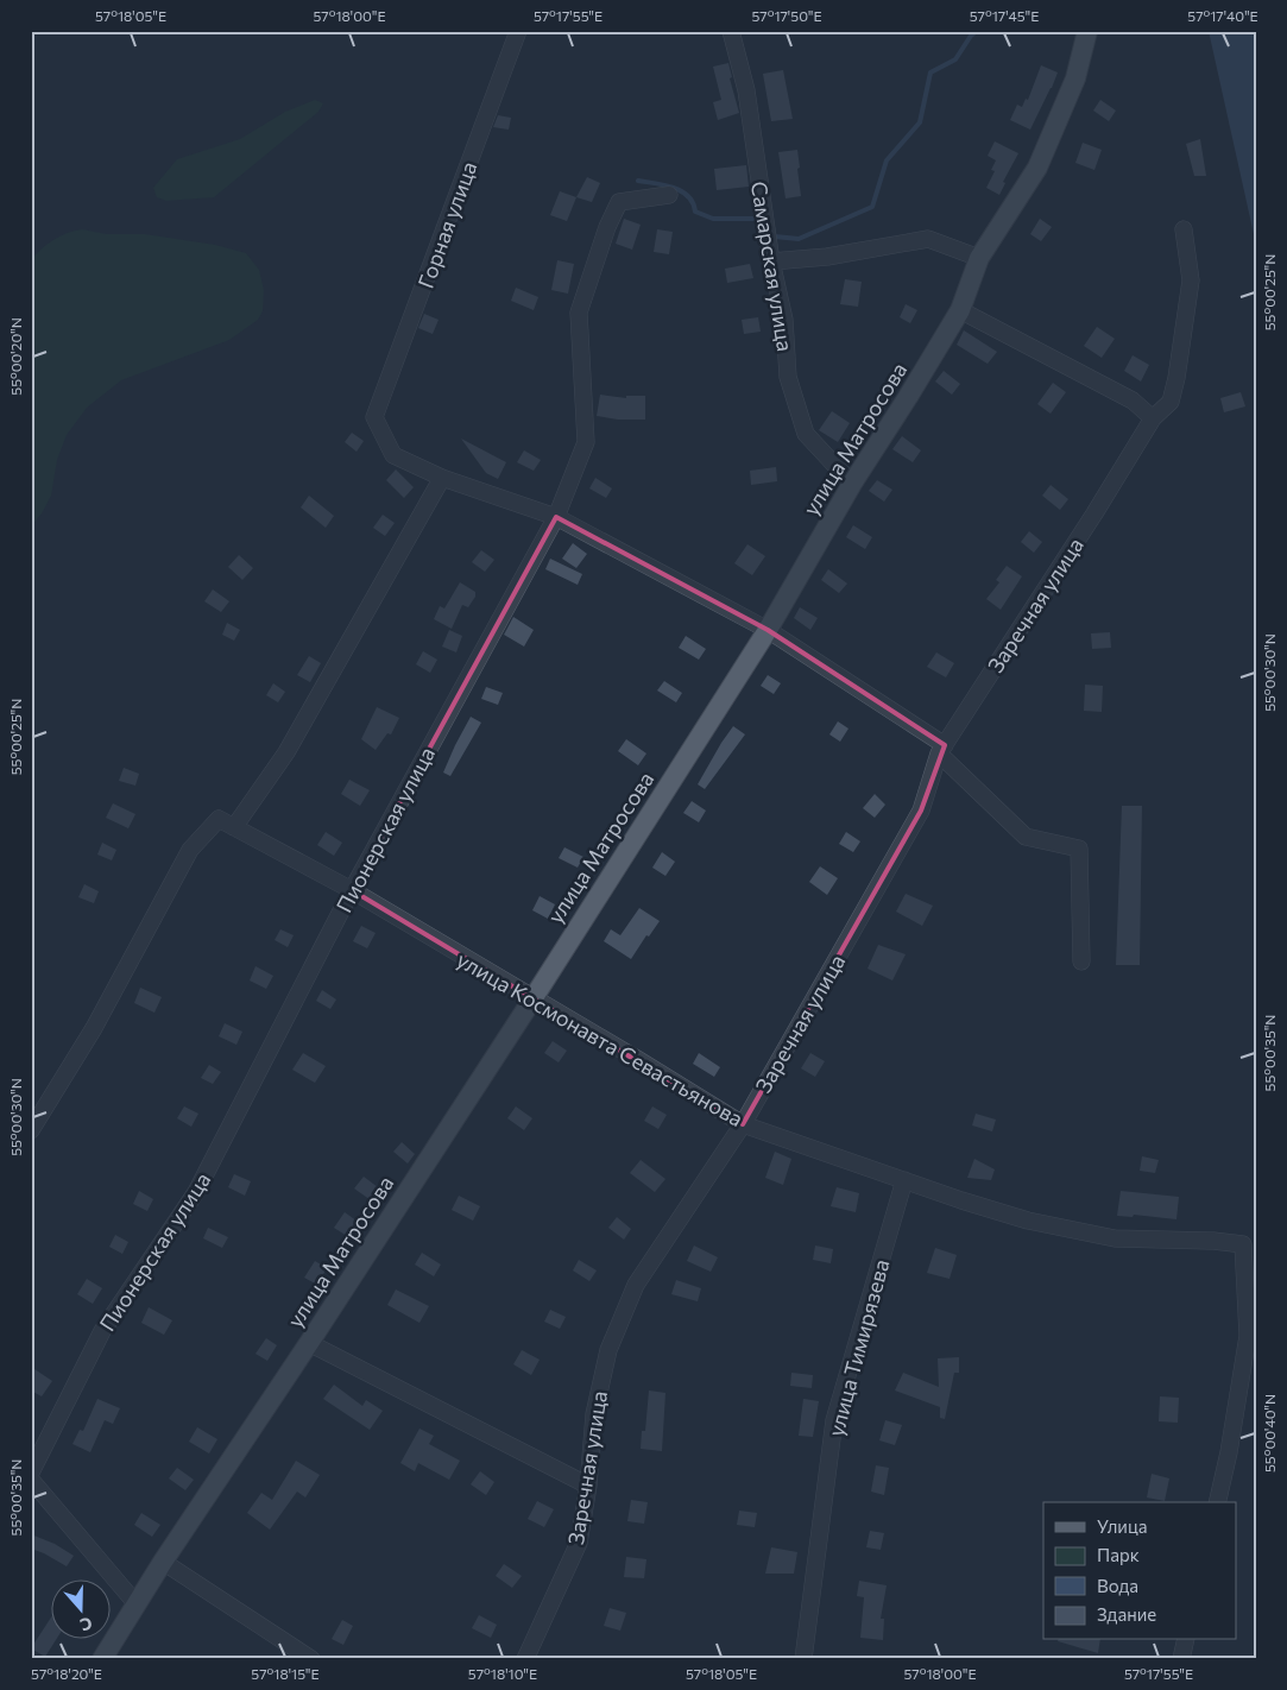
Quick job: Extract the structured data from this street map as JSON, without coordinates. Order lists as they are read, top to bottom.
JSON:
{
  "streets": {
    "main road": ["улица Матросова"],
    "street": [
      "Горная улица",
      "Самарская улица",
      "Заречная улица",
      "Пионерская улица",
      "улица Космонавта Севастьянова",
      "улица Тимирязева"
    ]
  },
  "crossings": [
    ["Самарская улица", "улица Матросова"],
    ["улица Матросова", "улица Космонавта Севастьянова"],
    ["Заречная улица", "улица Космонавта Севастьянова"],
    ["Пионерская улица", "улица Космонавта Севастьянова"],
    ["улица Космонавта Севастьянова", "улица Тимирязева"]
  ],
  "legend": [
    "Улица",
    "Парк",
    "Вода",
    "Здание"
  ],
  "north": "bottom",
  "coordinates": [
    "57°18'05\"E",
    "57°18'00\"E",
    "57°17'55\"E",
    "57°17'50\"E",
    "57°17'45\"E",
    "57°17'40\"E",
    "55°00'25\"N",
    "55°00'20\"N",
    "55°00'30\"N",
    "55°00'35\"N",
    "55°00'40\"N",
    "57°18'20\"E",
    "57°18'15\"E",
    "57°18'10\"E"
  ]
}
